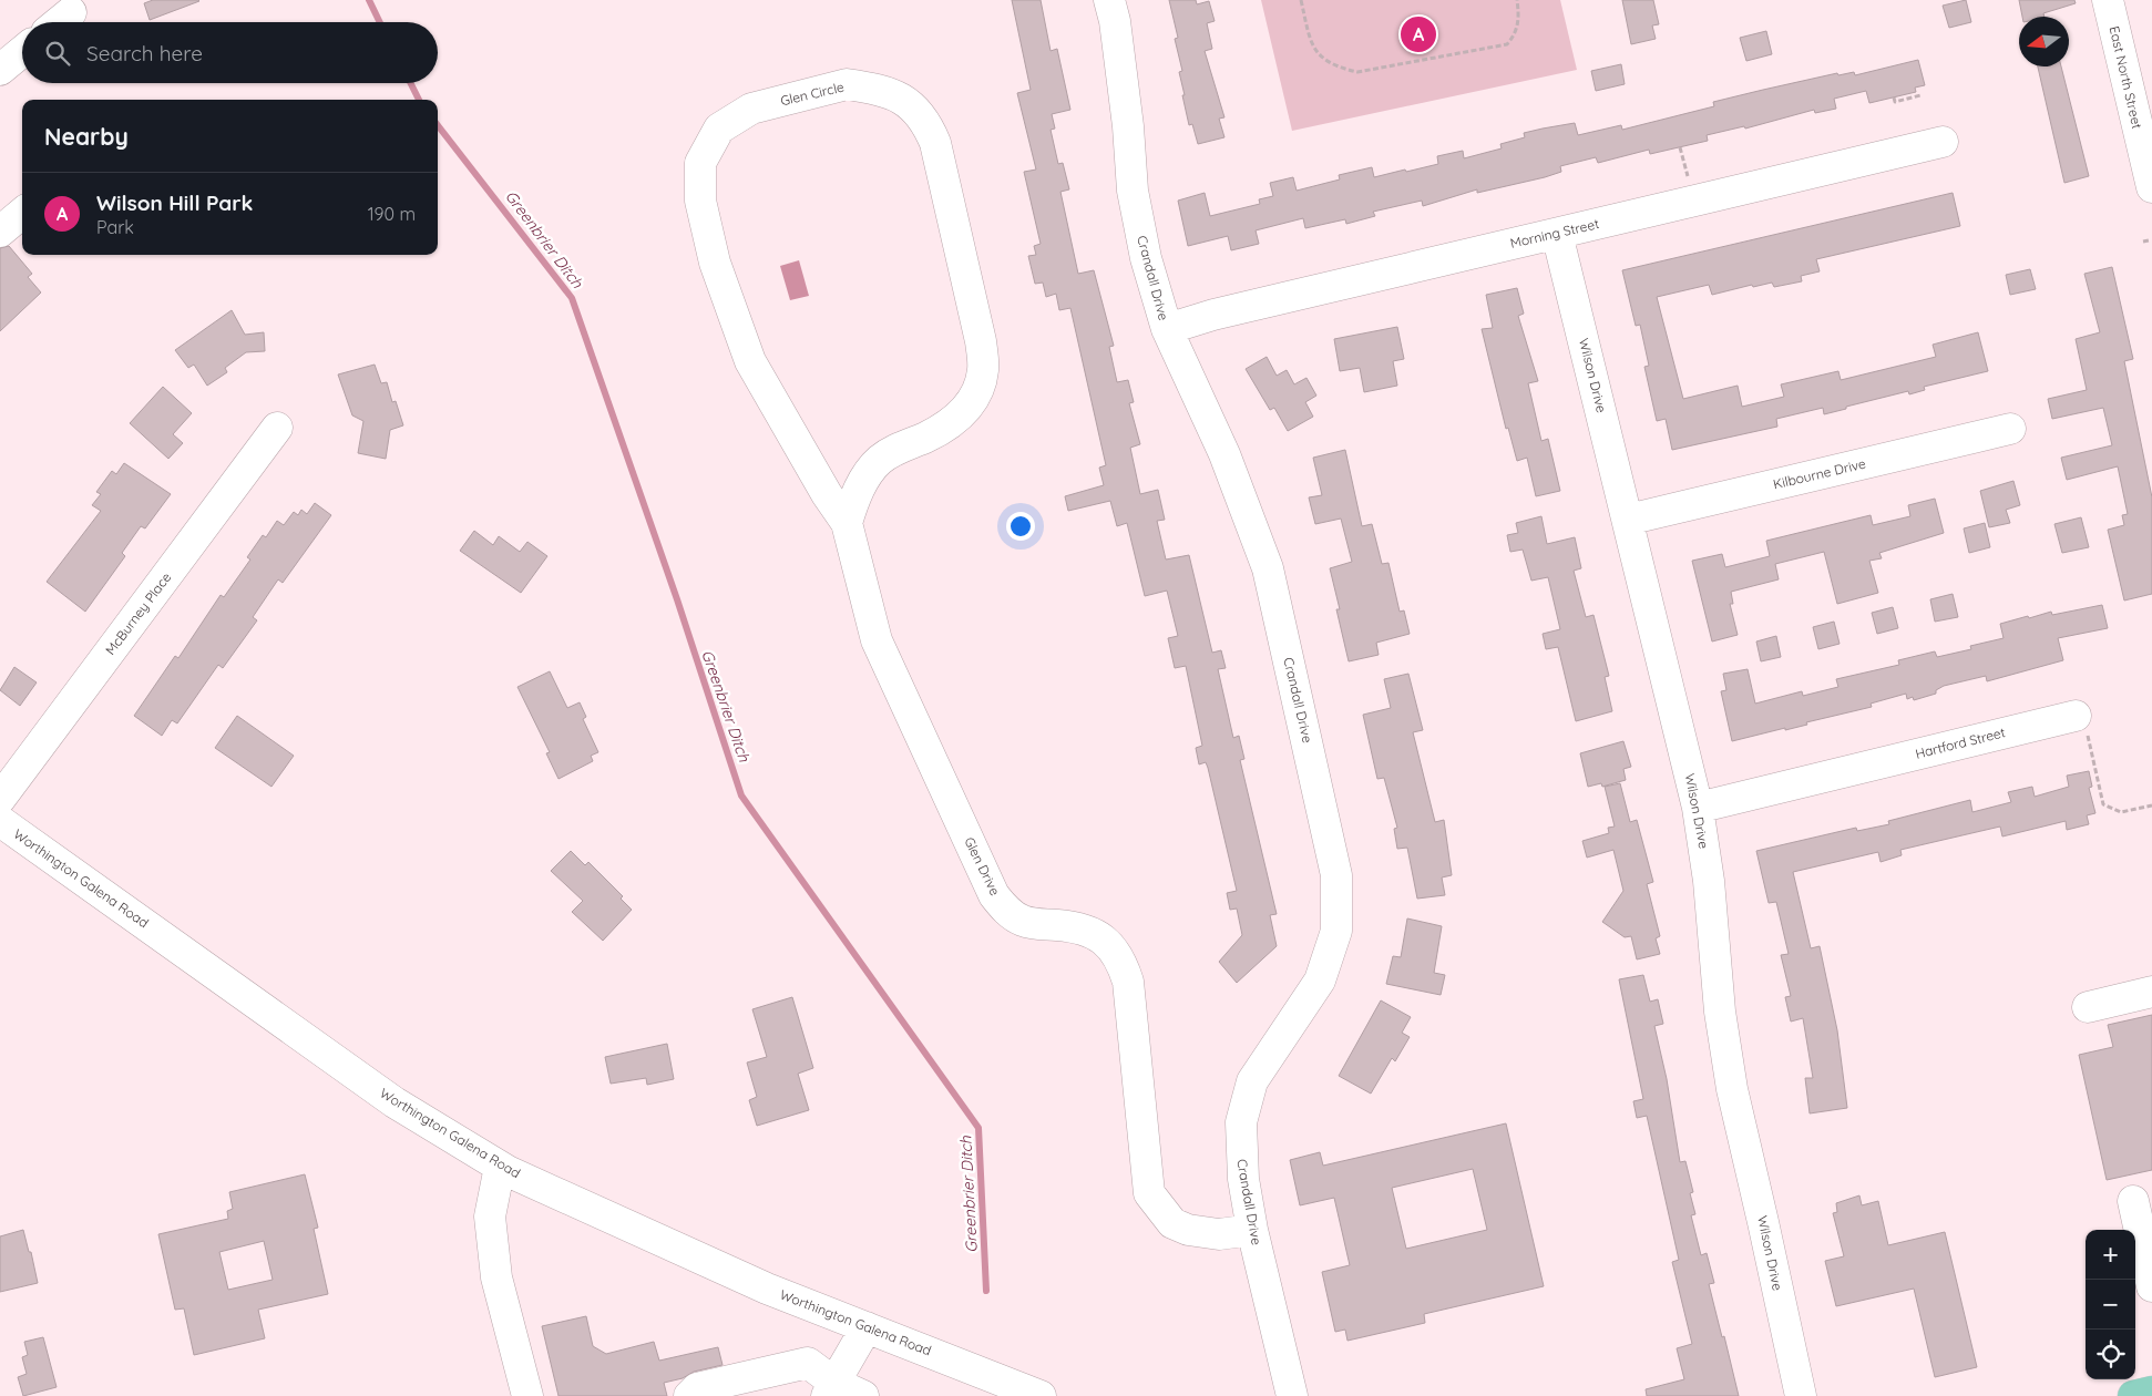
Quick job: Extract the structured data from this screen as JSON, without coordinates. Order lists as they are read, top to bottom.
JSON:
{
  "streets": {
    "street": [
      "East North Street",
      "Glen Circle",
      "Morning Street",
      "Crandall Drive",
      "Wilson Drive",
      "Kilbourne Drive",
      "McBurney Place",
      "Hartford Street",
      "Glen Drive",
      "Worthington Galena Road"
    ]
  },
  "crossings": [
    ["Glen Circle", "Glen Drive"],
    ["Morning Street", "Crandall Drive"],
    ["Morning Street", "Wilson Drive"],
    ["Crandall Drive", "Glen Drive"],
    ["Wilson Drive", "Kilbourne Drive"],
    ["Wilson Drive", "Hartford Street"]
  ],
  "water": ["Greenbrier Ditch"],
  "north": "left",
  "page": {
    "pins": "A",
    "search": "Search here",
    "heading": "Nearby",
    "list": [
      {
        "mark": "A",
        "name": "Wilson Hill Park",
        "note": "Park",
        "value": "190 m"
      }
    ],
    "map_buttons": ["+", "−"]
  }
}
